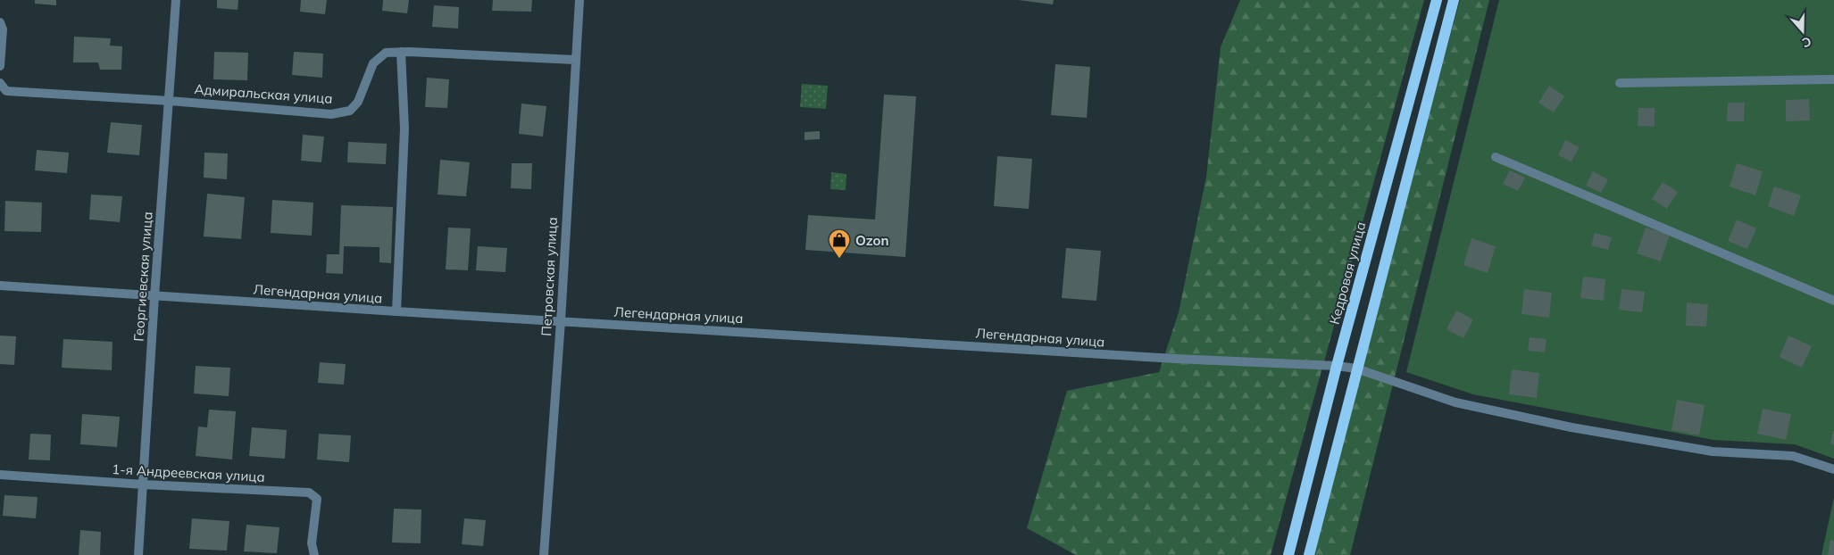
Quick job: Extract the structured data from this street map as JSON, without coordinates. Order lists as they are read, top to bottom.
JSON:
{
  "streets": {
    "main road": ["Кедровая улица"],
    "street": [
      "Адмиральская улица",
      "Георгиевская улица",
      "Петровская улица",
      "Легендарная улица",
      "1-я Андреевская улица"
    ]
  },
  "crossings": [
    ["Адмиральская улица", "Георгиевская улица"],
    ["Адмиральская улица", "Петровская улица"],
    ["Кедровая улица", "Легендарная улица"],
    ["Георгиевская улица", "Легендарная улица"],
    ["Георгиевская улица", "1-я Андреевская улица"],
    ["Петровская улица", "Легендарная улица"]
  ],
  "places": {
    "shop": ["Ozon"]
  },
  "north": "bottom"
}
